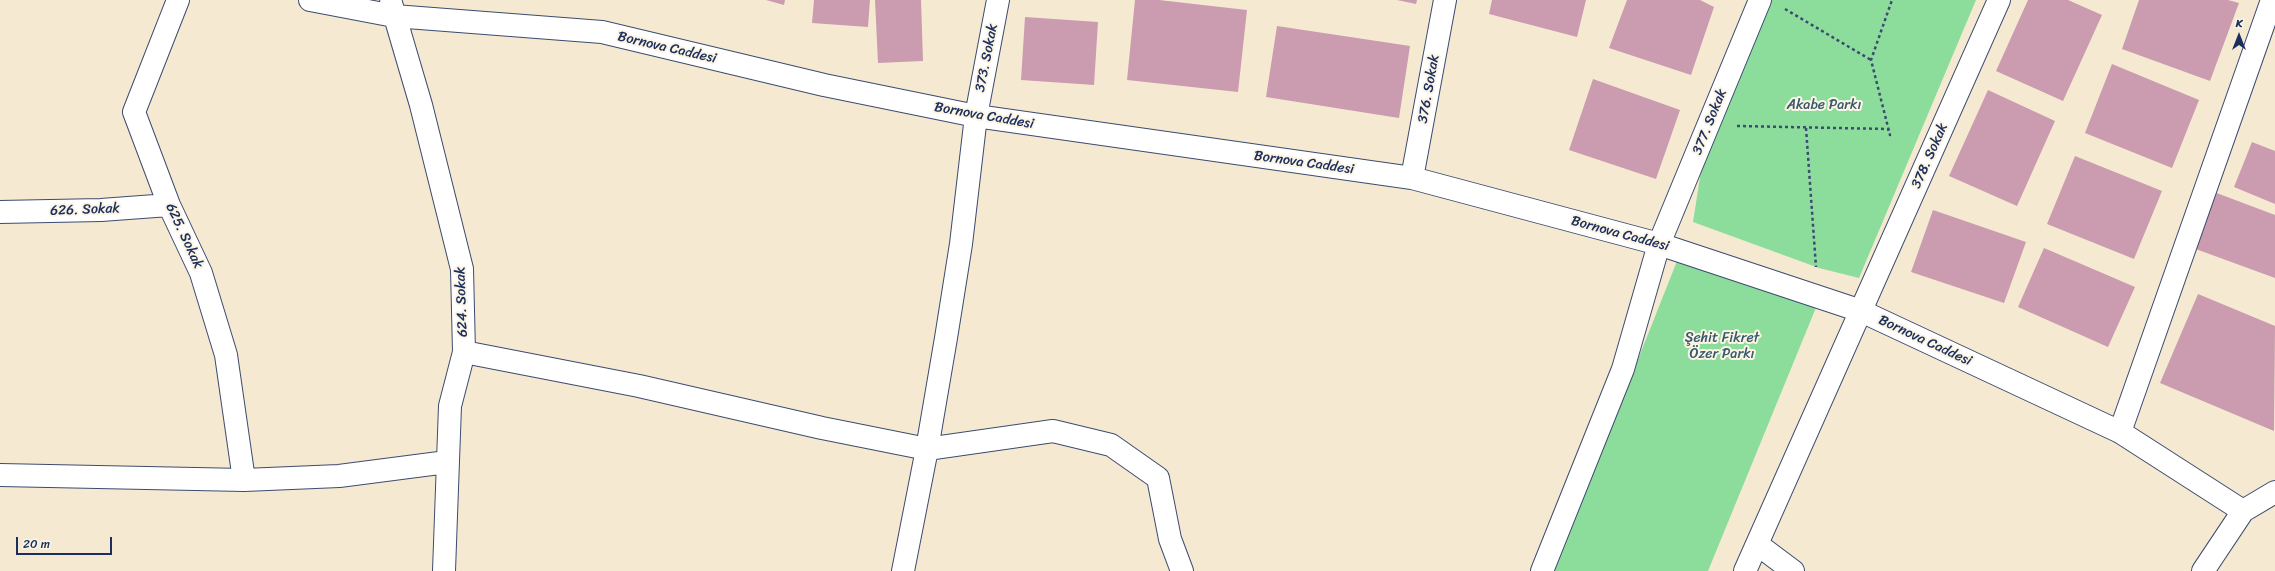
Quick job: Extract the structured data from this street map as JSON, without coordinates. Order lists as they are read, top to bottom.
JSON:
{
  "streets": {
    "street": [
      "Bornova Caddesi",
      "373. Sokak",
      "376. Sokak",
      "377. Sokak",
      "378. Sokak",
      "626. Sokak",
      "625. Sokak",
      "624. Sokak"
    ]
  },
  "crossings": [
    ["Bornova Caddesi", "373. Sokak"],
    ["Bornova Caddesi", "376. Sokak"],
    ["Bornova Caddesi", "377. Sokak"],
    ["Bornova Caddesi", "378. Sokak"],
    ["Bornova Caddesi", "624. Sokak"],
    ["626. Sokak", "625. Sokak"]
  ],
  "parks": ["Akabe Parkı", "Şehit Fikret Özer Parkı"],
  "scale_bar": "20 m",
  "north": "top"
}
